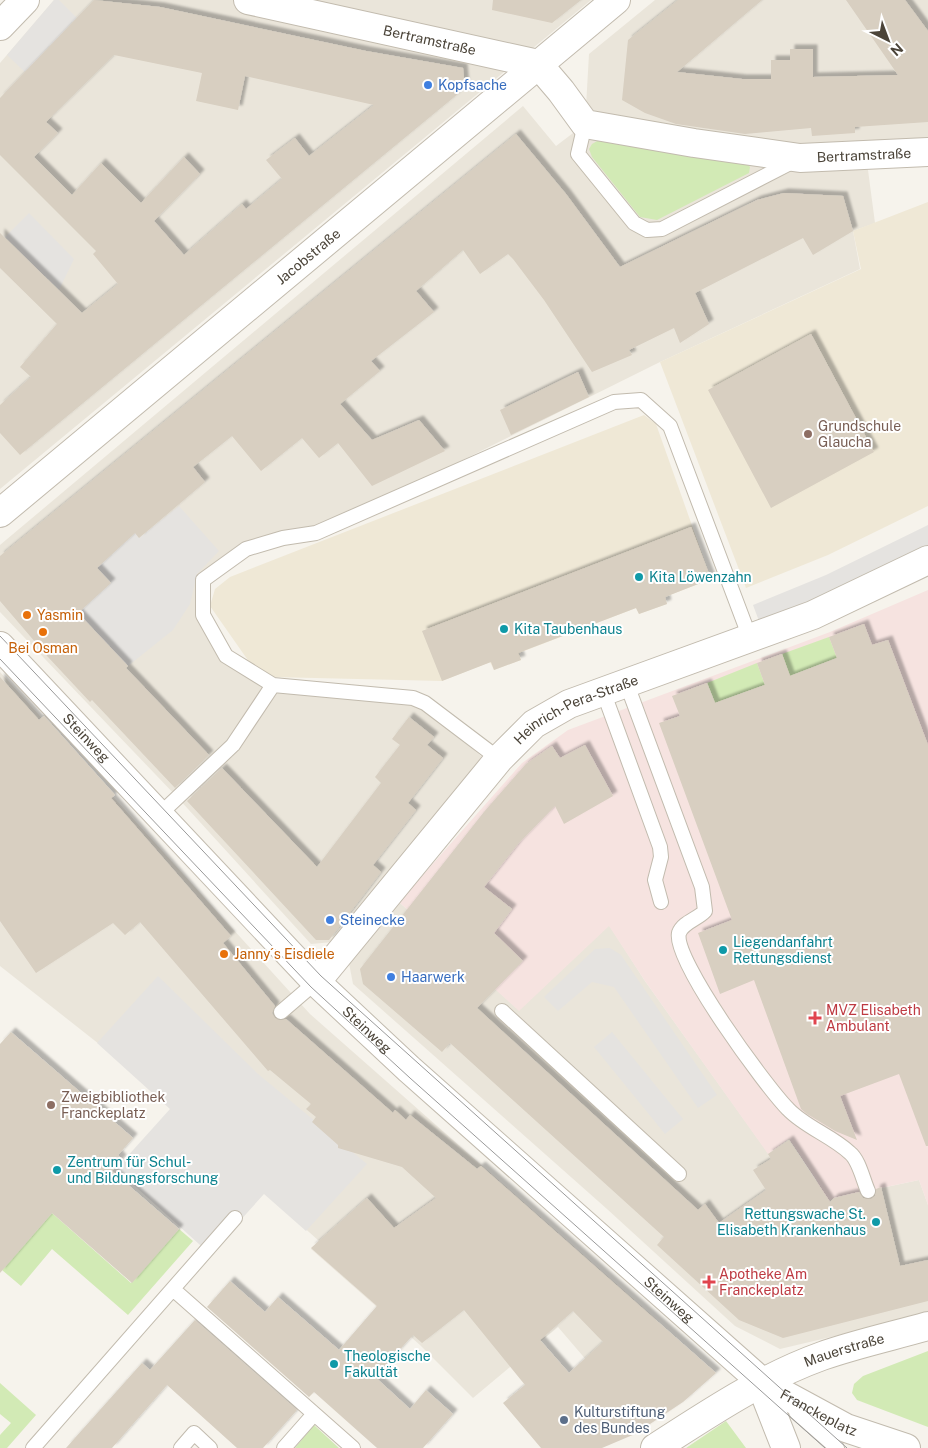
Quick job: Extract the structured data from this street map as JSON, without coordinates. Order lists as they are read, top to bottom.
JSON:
{
  "streets": {
    "street": [
      "Bertramstraße",
      "Jacobstraße",
      "Heinrich-Pera-Straße",
      "Steinweg",
      "Mauerstraße",
      "Franckeplatz"
    ]
  },
  "crossings": [
    ["Bertramstraße", "Jacobstraße"],
    ["Heinrich-Pera-Straße", "Steinweg"],
    ["Steinweg", "Mauerstraße"],
    ["Steinweg", "Franckeplatz"],
    ["Mauerstraße", "Franckeplatz"]
  ],
  "places": {
    "other": [
      "Kopfsache",
      "Grundschule Glaucha",
      "Kita Löwenzahn",
      "Yasmin",
      "Kita Taubenhaus",
      "Bei Osman",
      "Steinecke",
      "Liegendanfahrt Rettungsdienst",
      "Janny´s Eisdiele",
      "Haarwerk",
      "Zweigbibliothek Franckeplatz",
      "Zentrum für Schul- und Bildungsforschung",
      "Rettungswache St. Elisabeth Krankenhaus",
      "Theologische Fakultät",
      "Kulturstiftung des Bundes"
    ],
    "health": ["MVZ Elisabeth Ambulant", "Apotheke Am Franckeplatz"]
  },
  "north": "bottom right"
}
